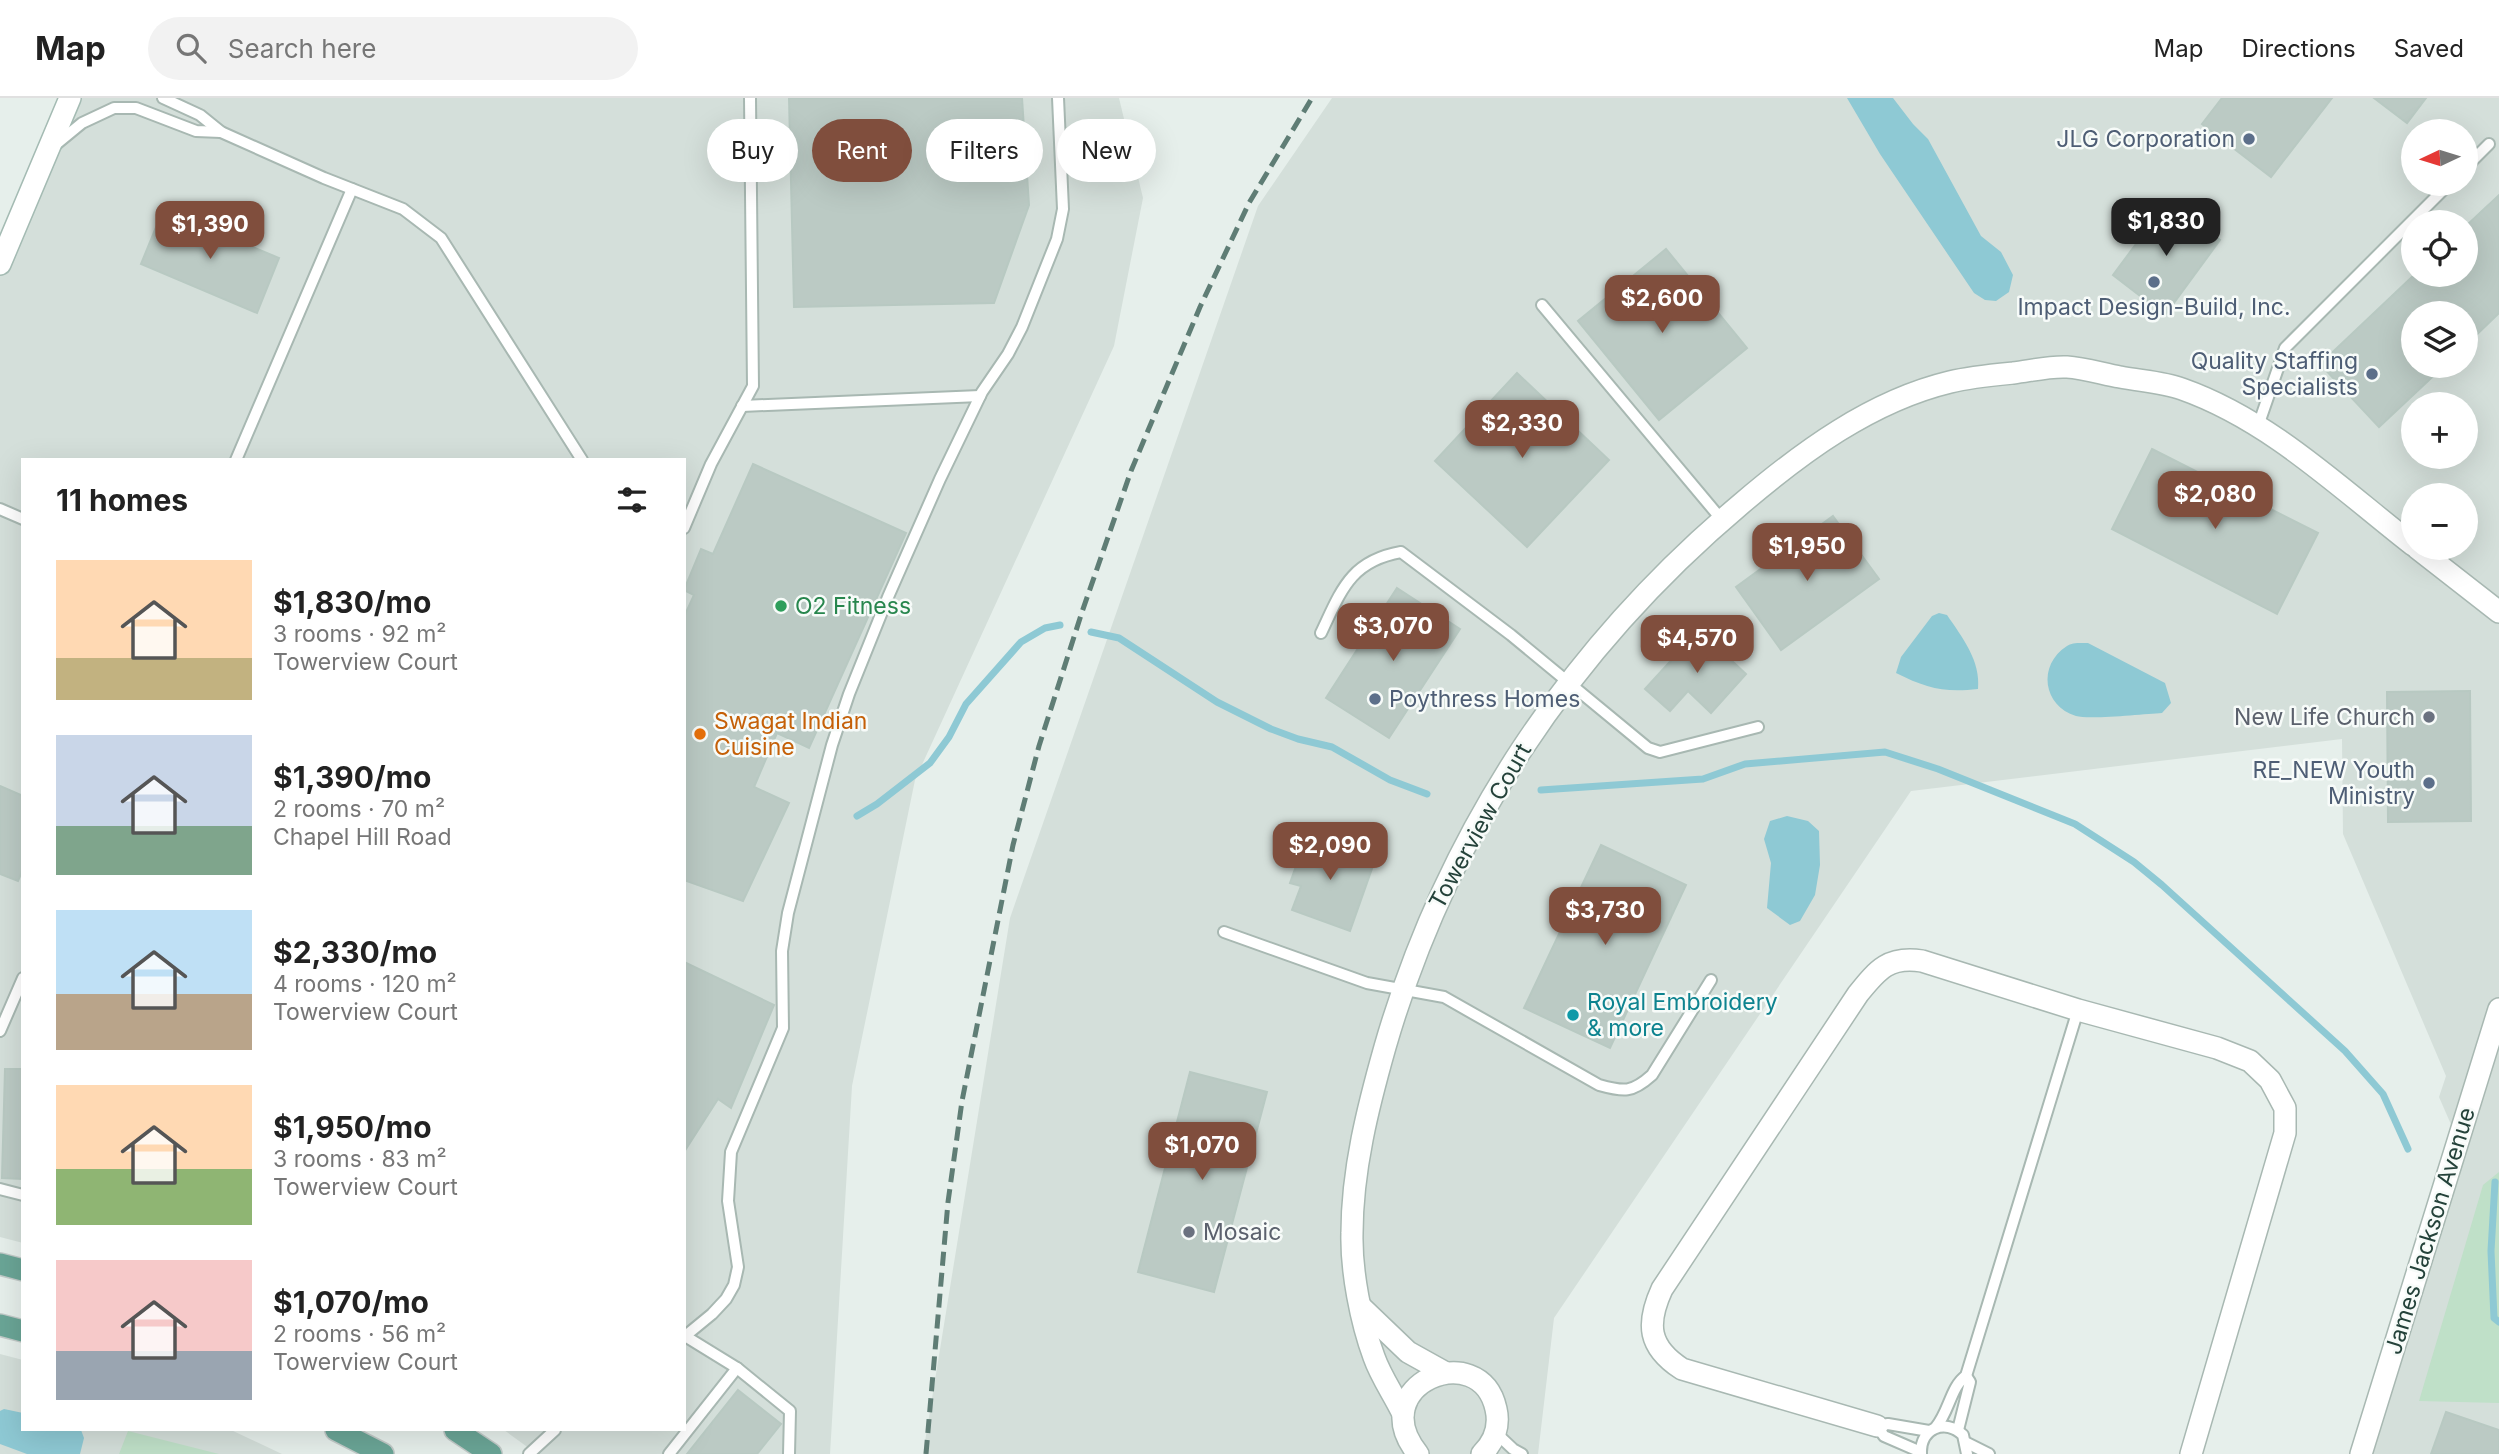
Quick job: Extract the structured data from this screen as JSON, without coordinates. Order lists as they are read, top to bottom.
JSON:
{
  "streets": {
    "street": ["Towerview Court", "James Jackson Avenue"]
  },
  "places": [
    "JLG Corporation",
    "Impact Design-Build, Inc.",
    "Quality Staffing Specialists",
    "O2 Fitness",
    "Poythress Homes",
    "New Life Church",
    "Swagat Indian Cuisine",
    "RE_NEW Youth Ministry",
    "Royal Embroidery & more",
    "Mosaic"
  ],
  "north": "left",
  "page": {
    "header": "Map",
    "search": "Search here",
    "nav": ["Map", "Directions", "Saved"],
    "map_buttons": ["+", "−"],
    "chip": [
      "Buy",
      "Rent",
      "Filters",
      "New"
    ],
    "price": [
      "$1,830",
      "$1,390",
      "$2,600",
      "$2,330",
      "$2,080",
      "$1,950",
      "$3,070",
      "$4,570",
      "$2,090",
      "$3,730",
      "$1,070"
    ],
    "heading": "11 homes",
    "list": [
      {
        "name": "$1,830/mo",
        "note": "3 rooms · 92 m² · Towerview Court"
      },
      {
        "name": "$1,390/mo",
        "note": "2 rooms · 70 m² · Chapel Hill Road"
      },
      {
        "name": "$2,330/mo",
        "note": "4 rooms · 120 m² · Towerview Court"
      },
      {
        "name": "$1,950/mo",
        "note": "3 rooms · 83 m² · Towerview Court"
      },
      {
        "name": "$1,070/mo",
        "note": "2 rooms · 56 m² · Towerview Court"
      }
    ]
  }
}
